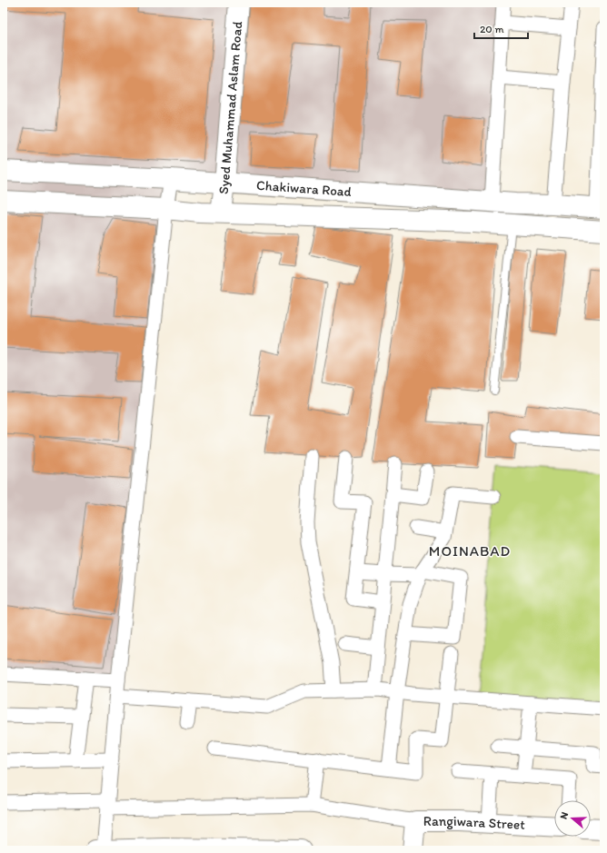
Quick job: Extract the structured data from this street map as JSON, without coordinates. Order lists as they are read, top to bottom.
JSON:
{
  "streets": {
    "main road": ["Syed Muhammad Aslam Road", "Chakiwara Road", "Rangiwara Street"]
  },
  "crossings": [
    ["Syed Muhammad Aslam Road", "Chakiwara Road"]
  ],
  "districts": ["MOINABAD"],
  "scale_bar": "20 m",
  "north": "left"
}
